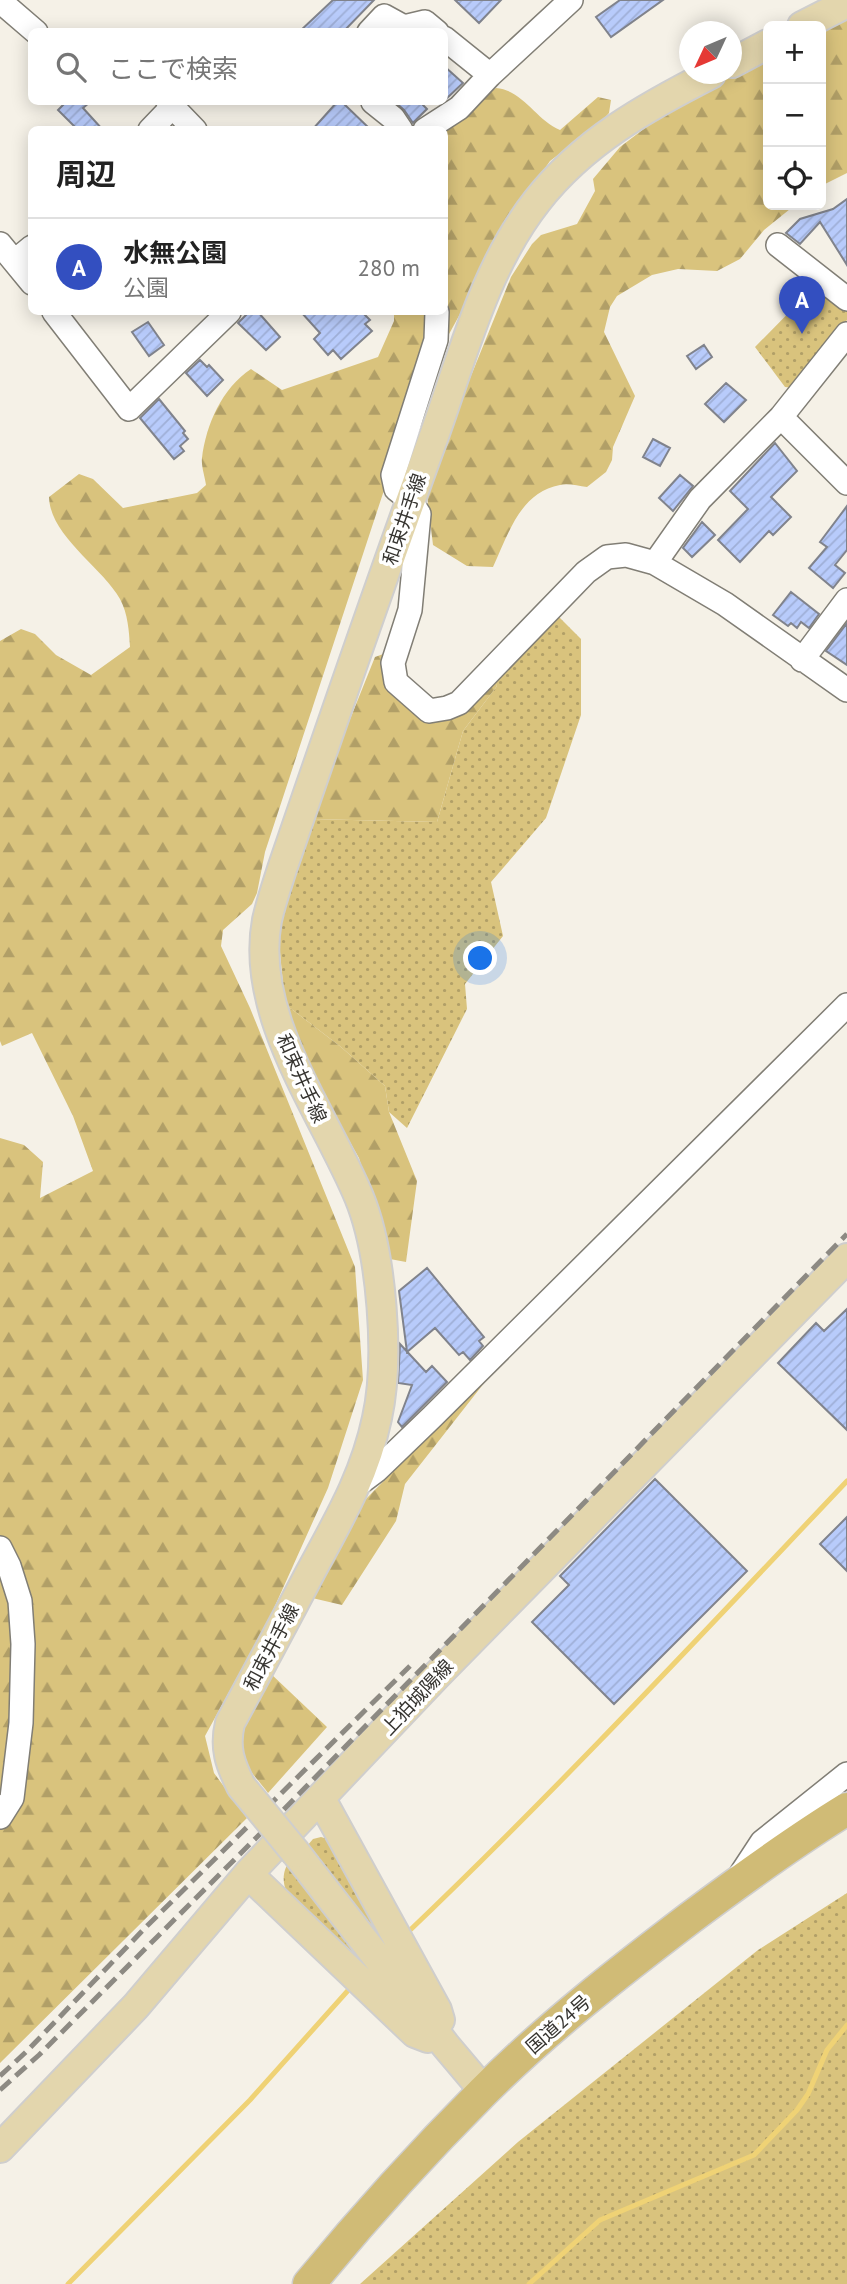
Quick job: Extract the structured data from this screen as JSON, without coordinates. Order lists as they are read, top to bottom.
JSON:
{
  "streets": {
    "highway": ["国道24号"],
    "main road": ["和束井手線", "上狛城陽線"]
  },
  "crossings": [
    ["和束井手線", "国道24号"]
  ],
  "north": "bottom left",
  "page": {
    "map_buttons": ["+", "−"],
    "search": "ここで検索",
    "heading": "周辺",
    "list": [
      {
        "mark": "A",
        "name": "水無公園",
        "note": "公園",
        "value": "280 m"
      }
    ],
    "pins": "A"
  }
}
